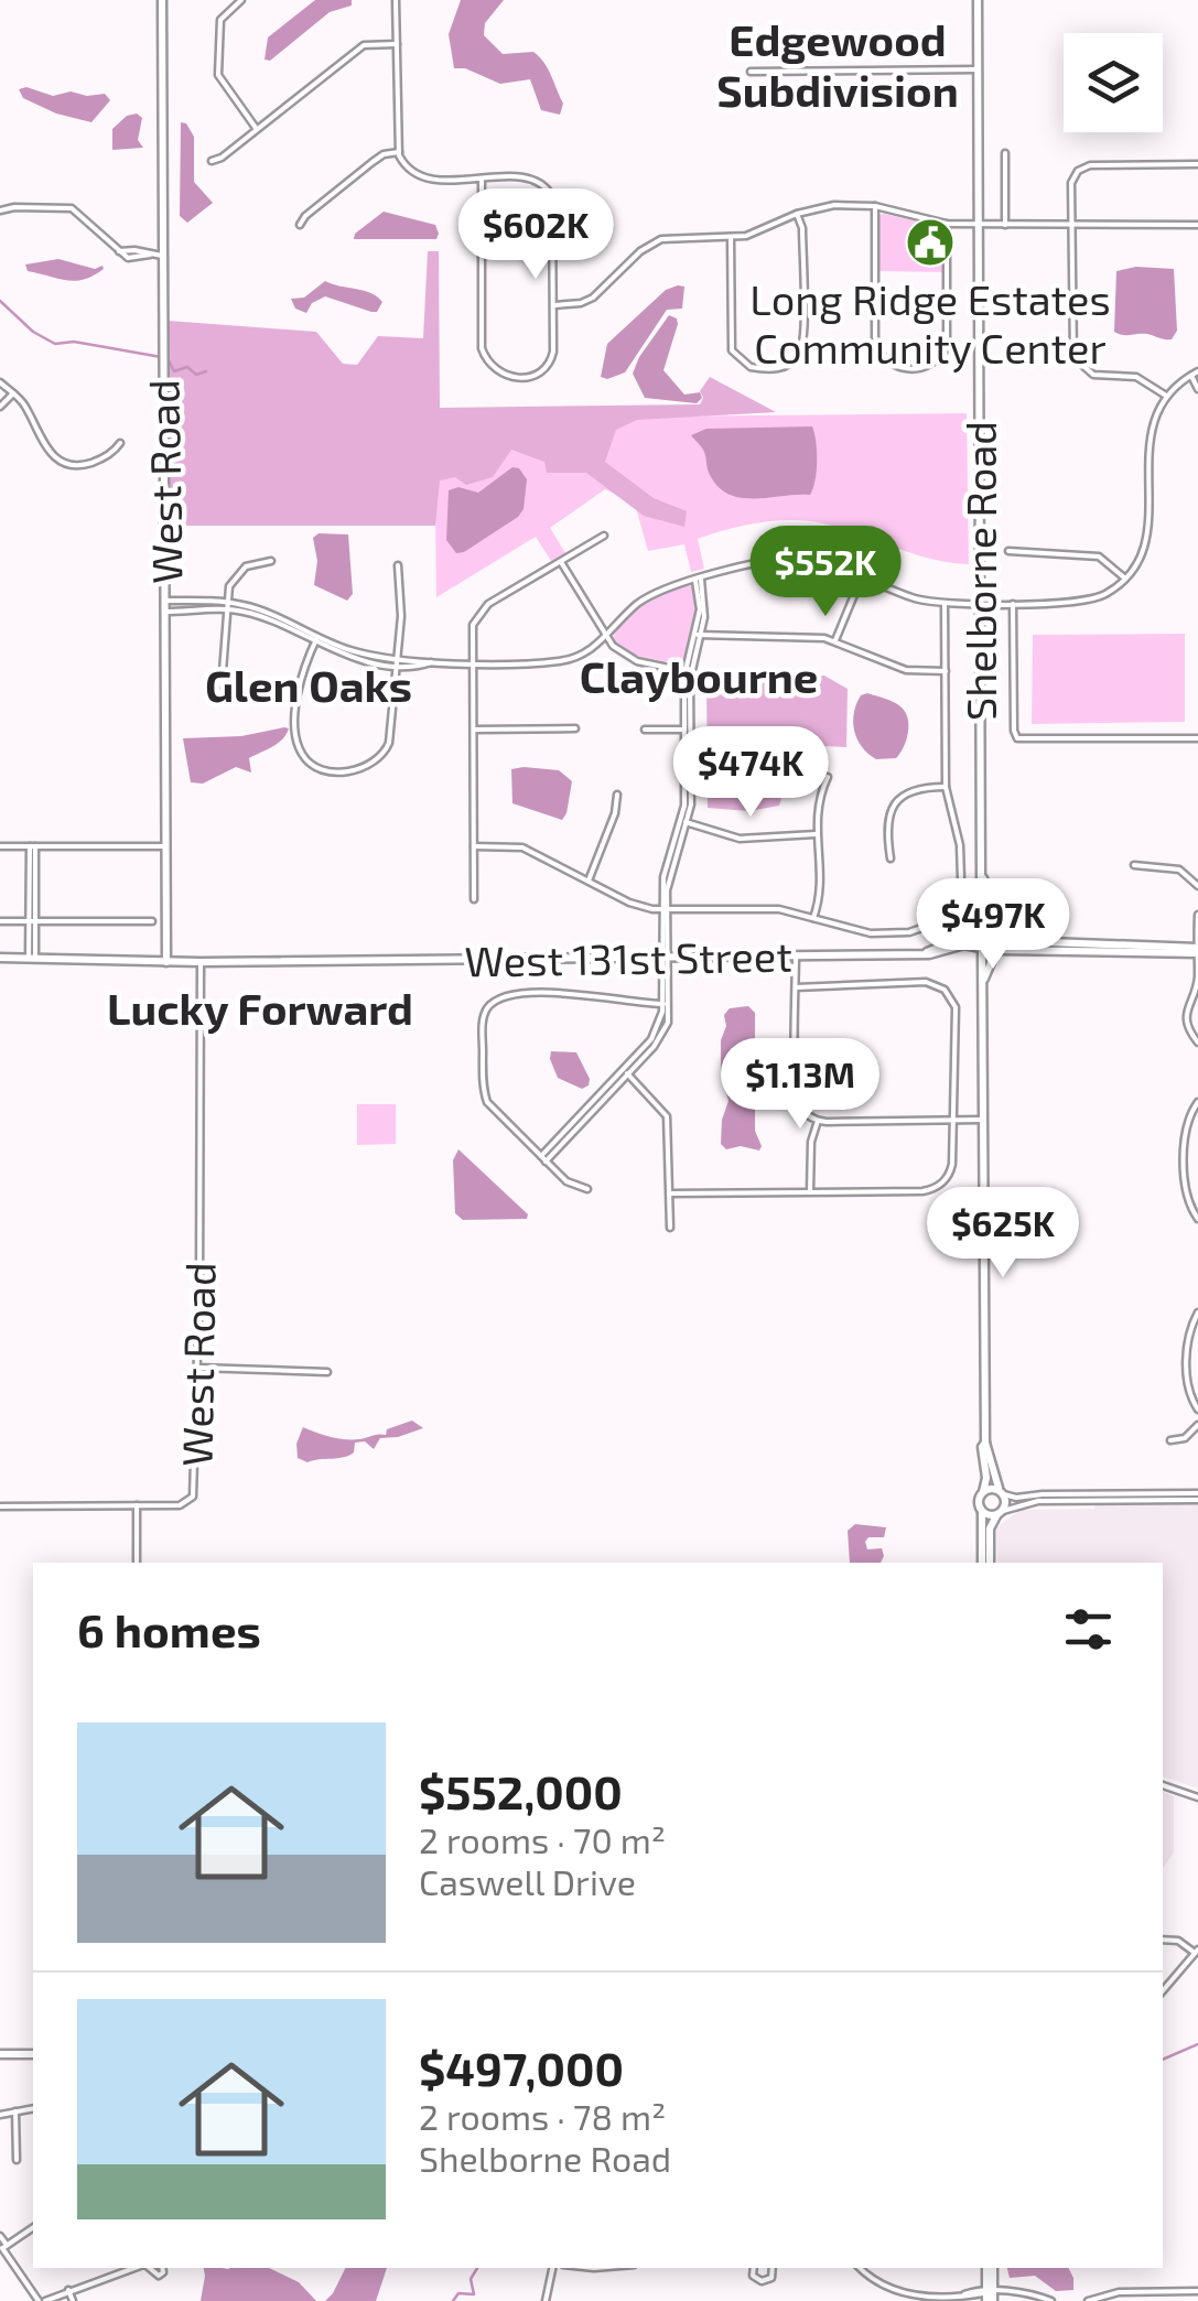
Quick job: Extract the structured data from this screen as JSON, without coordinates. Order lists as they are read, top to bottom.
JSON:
{
  "streets": {
    "street": ["West Road", "Shelborne Road", "West 131st Street"]
  },
  "crossings": [
    ["West Road", "West 131st Street"],
    ["Shelborne Road", "West 131st Street"]
  ],
  "districts": [
    "Edgewood Subdivision",
    "Claybourne",
    "Glen Oaks",
    "Lucky Forward"
  ],
  "places": {
    "public building": ["Long Ridge Estates Community Center"]
  },
  "page": {
    "price": [
      "$602K",
      "$552K",
      "$474K",
      "$497K",
      "$1.13M",
      "$625K"
    ],
    "heading": "6 homes",
    "list": [
      {
        "name": "$552,000",
        "note": "2 rooms · 70 m² · Caswell Drive"
      },
      {
        "name": "$497,000",
        "note": "2 rooms · 78 m² · Shelborne Road"
      }
    ]
  }
}
